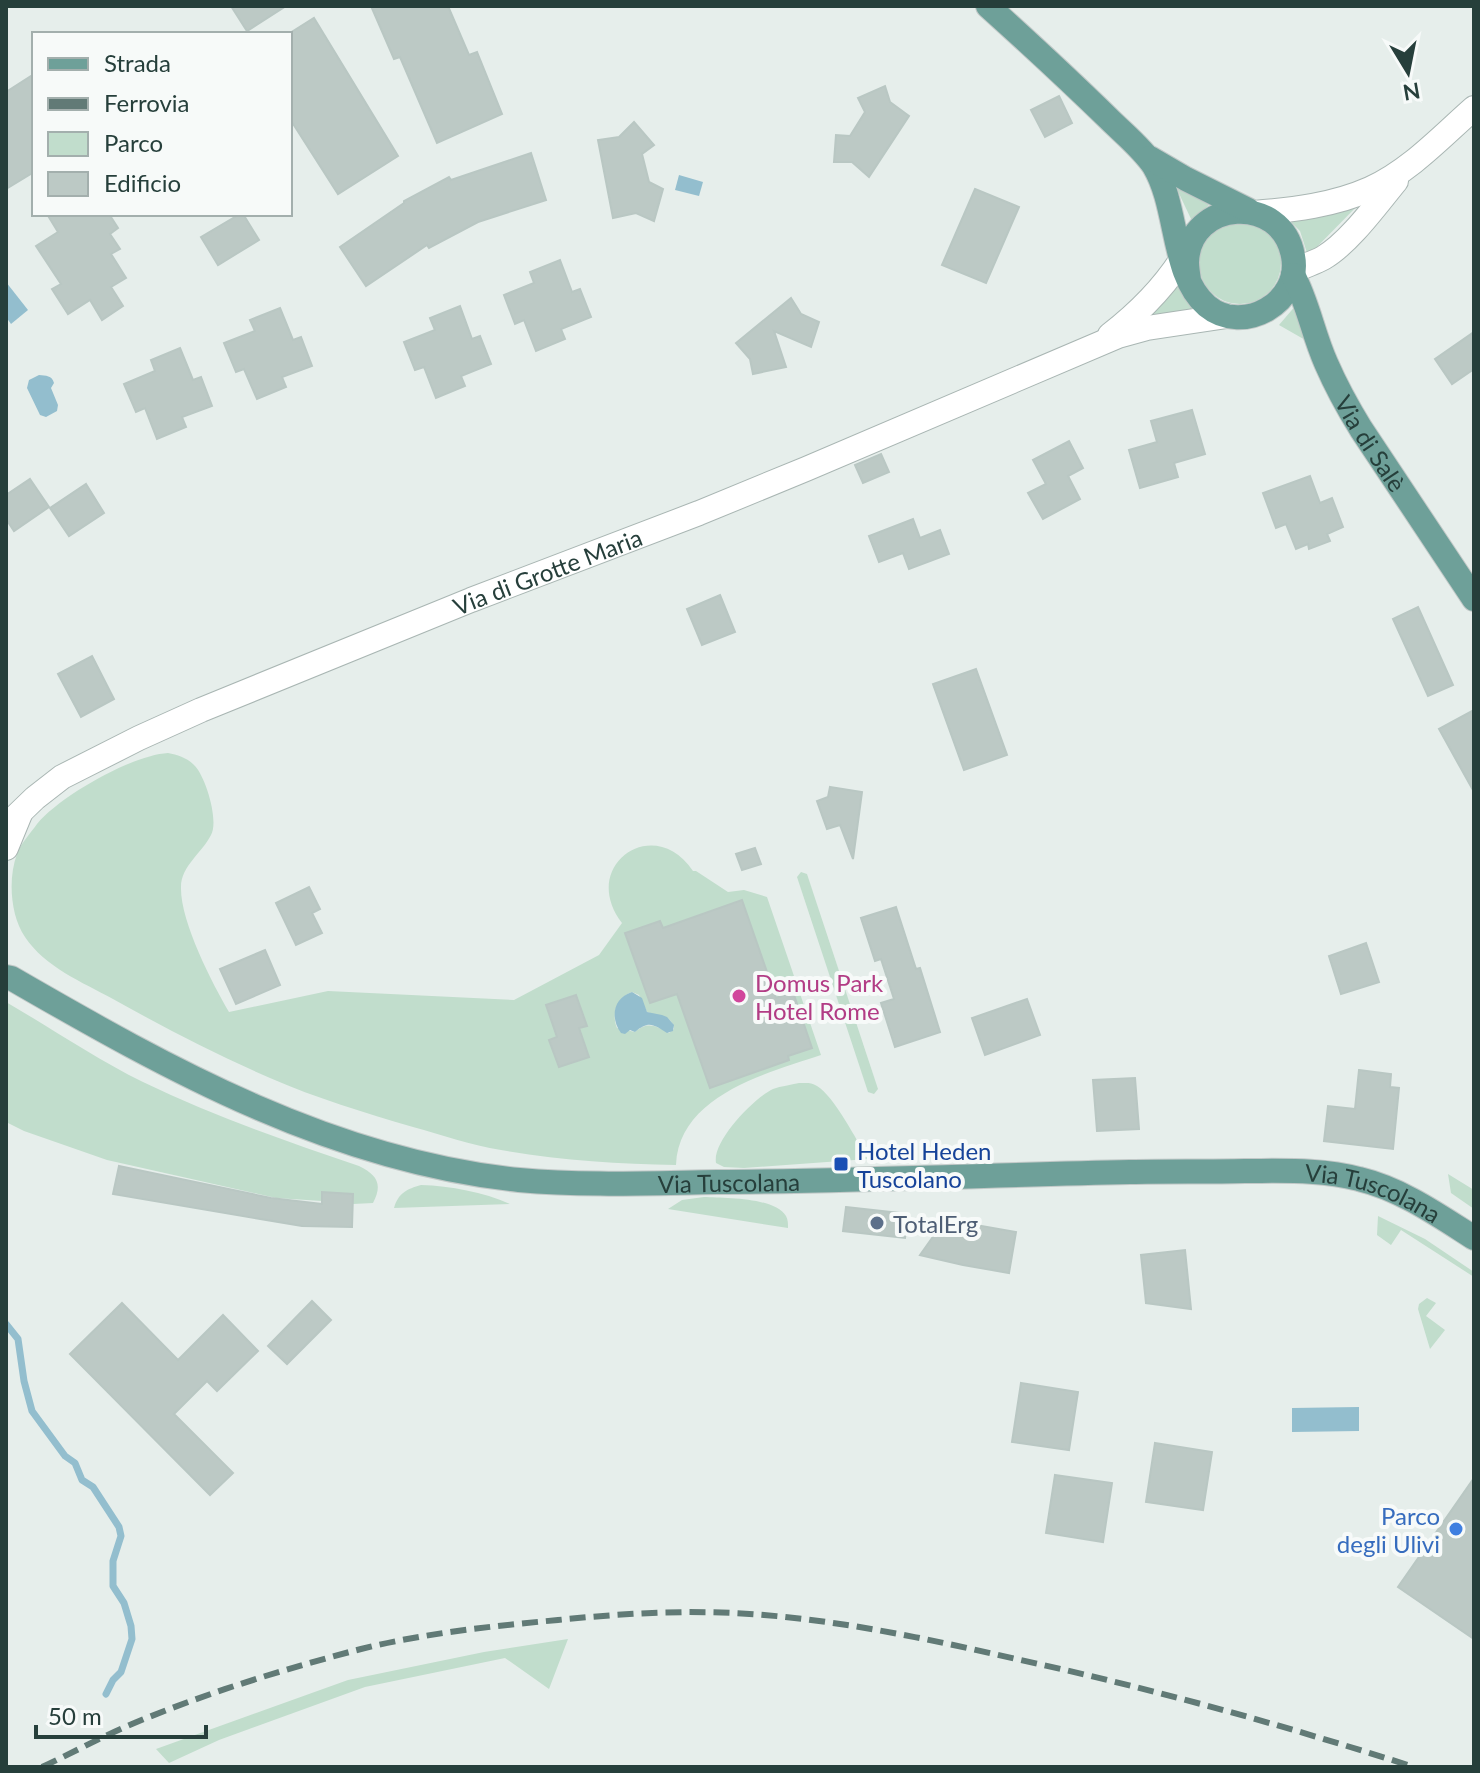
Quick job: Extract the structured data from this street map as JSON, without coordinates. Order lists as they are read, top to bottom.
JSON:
{
  "streets": {
    "main road": ["Via di Salè", "Via Tuscolana"],
    "street": ["Via di Grotte Maria"]
  },
  "crossings": [
    ["Via di Salè", "Via di Grotte Maria"]
  ],
  "places": {
    "other": ["Domus Park Hotel Rome", "TotalErg", "Parco degli Ulivi"],
    "transit": ["Hotel Heden Tuscolano"]
  },
  "legend": [
    "Strada",
    "Ferrovia",
    "Parco",
    "Edificio"
  ],
  "scale_bar": "50 m",
  "north": "bottom"
}
